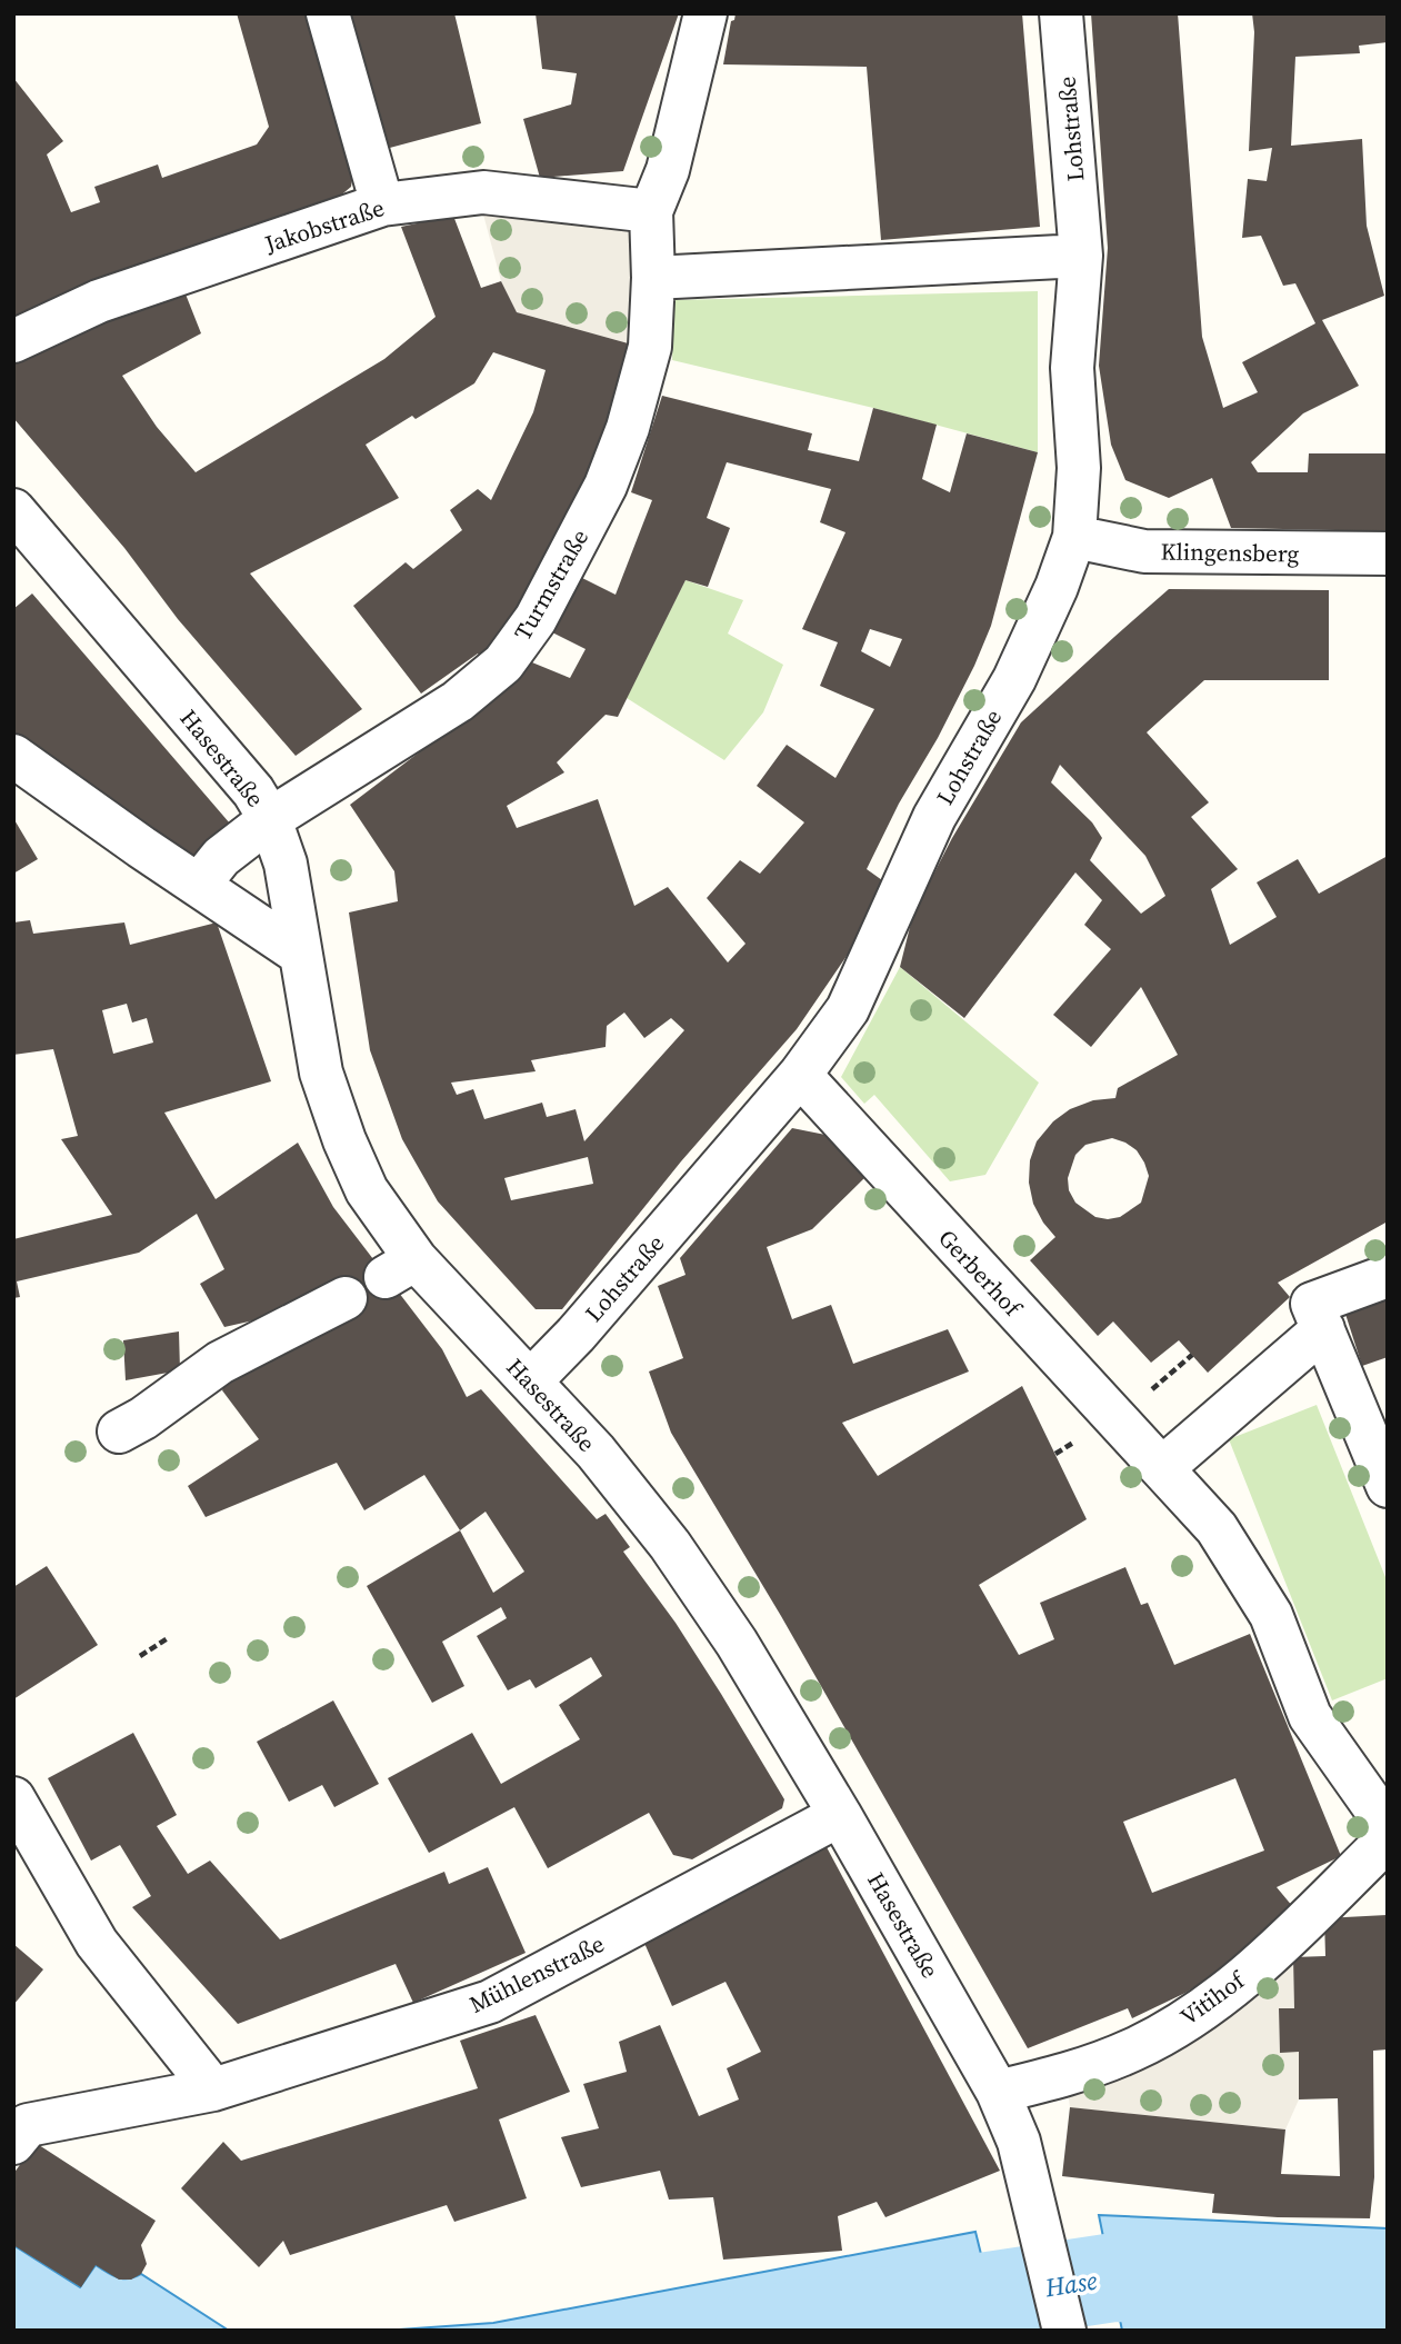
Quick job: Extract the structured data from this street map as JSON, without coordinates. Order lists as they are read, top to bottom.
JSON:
{
  "streets": {
    "street": [
      "Lohstraße",
      "Jakobstraße",
      "Klingensberg",
      "Turmstraße",
      "Hasestraße",
      "Gerberhof",
      "Mühlenstraße",
      "Vitihof"
    ]
  },
  "crossings": [
    ["Lohstraße", "Klingensberg"],
    ["Lohstraße", "Hasestraße"],
    ["Lohstraße", "Gerberhof"],
    ["Jakobstraße", "Turmstraße"],
    ["Turmstraße", "Hasestraße"],
    ["Hasestraße", "Mühlenstraße"],
    ["Hasestraße", "Vitihof"]
  ],
  "water": ["Hase"]
}
